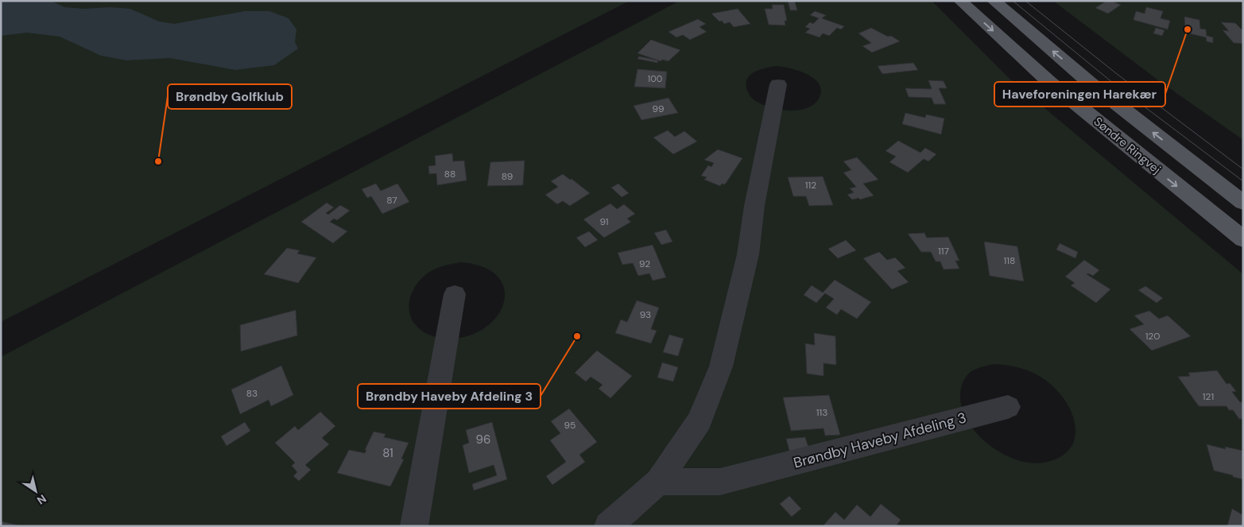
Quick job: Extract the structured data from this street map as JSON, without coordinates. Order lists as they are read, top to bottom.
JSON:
{
  "streets": {
    "main road": ["Søndre Ringvej"],
    "street": ["Brøndby Haveby Afdeling 3"]
  },
  "places": ["Haveforeningen Harekær", "Brøndby Golfklub", "Brøndby Haveby Afdeling 3"],
  "house_numbers": [
    "100",
    "99",
    "88",
    "89",
    "112",
    "87",
    "91",
    "117",
    "118",
    "92",
    "93",
    "120",
    "83",
    "121",
    "113",
    "95",
    "96",
    "81"
  ],
  "north": "bottom right"
}
